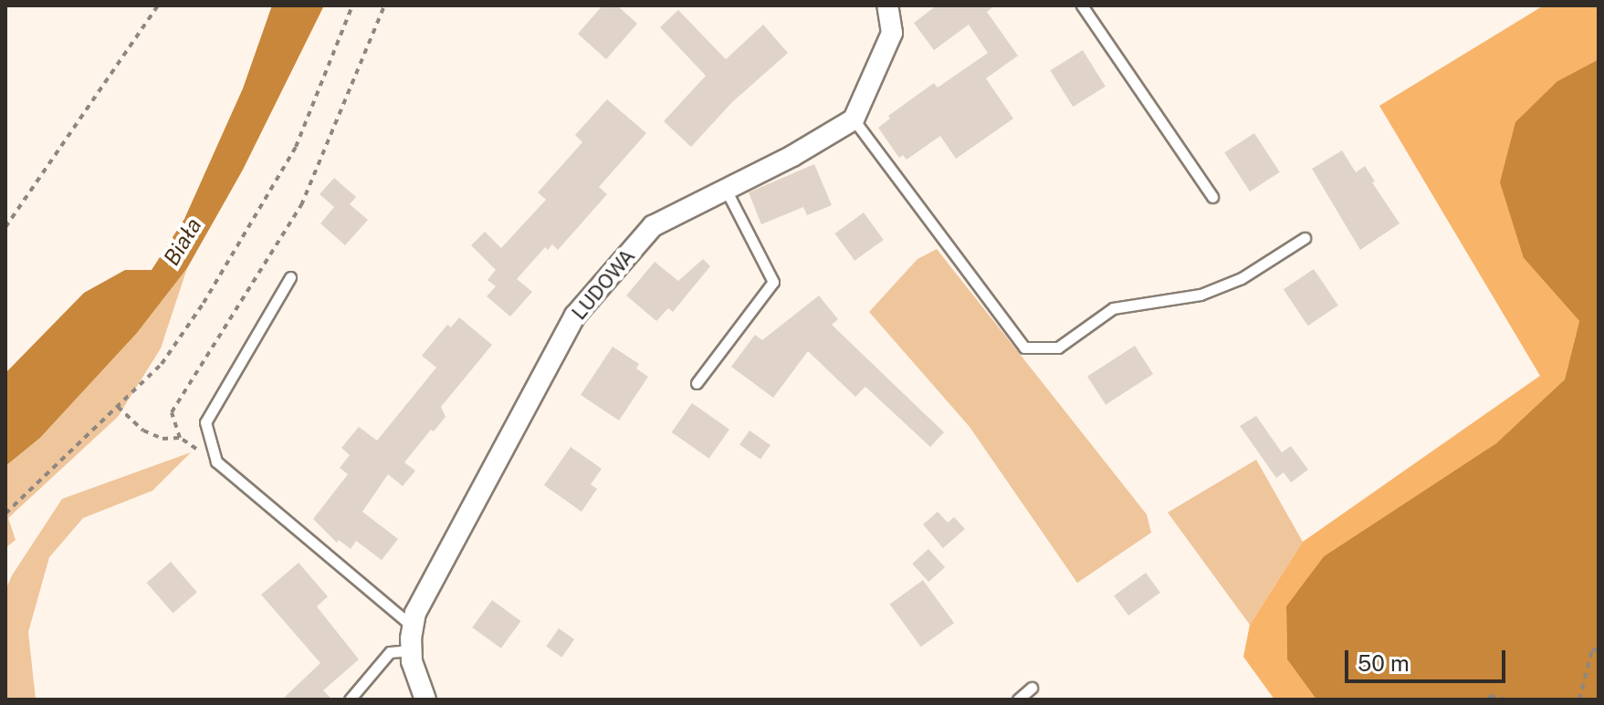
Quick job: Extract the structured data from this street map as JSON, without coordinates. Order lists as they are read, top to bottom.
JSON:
{
  "streets": {
    "street": ["LUDOWA"]
  },
  "water": ["Biała"],
  "scale_bar": "50 m"
}
